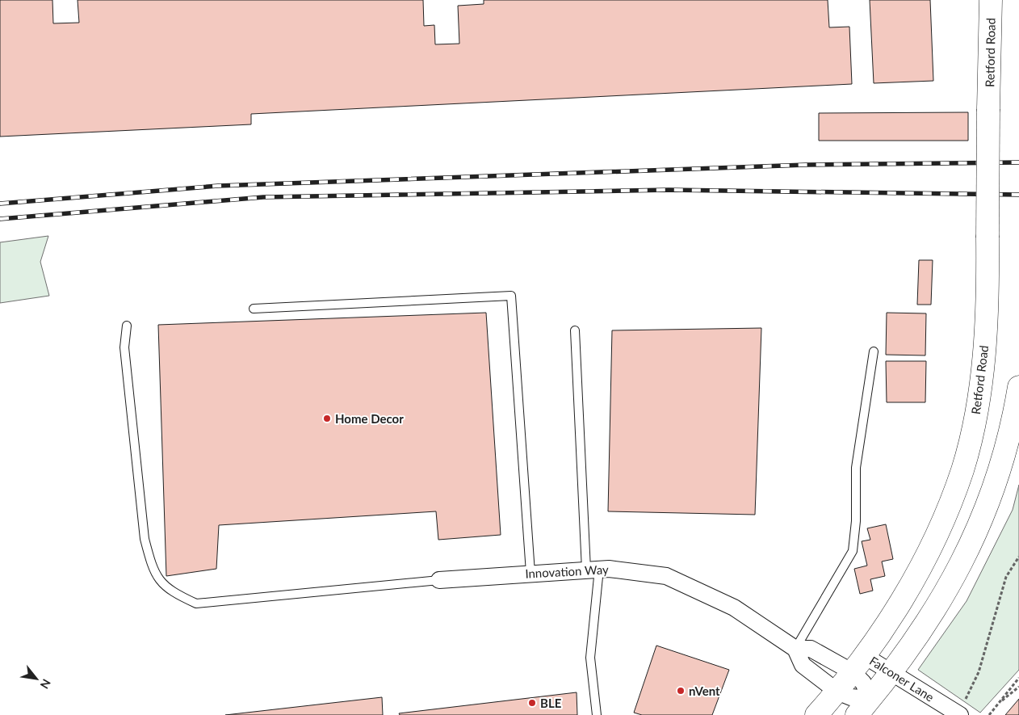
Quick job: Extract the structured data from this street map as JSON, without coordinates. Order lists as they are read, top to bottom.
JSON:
{
  "streets": {
    "main road": ["Retford Road"],
    "street": ["Innovation Way", "Falconer Lane"]
  },
  "crossings": [
    ["Retford Road", "Innovation Way"],
    ["Retford Road", "Falconer Lane"],
    ["Innovation Way", "Falconer Lane"]
  ],
  "places": ["Home Decor", "nVent", "BLE"],
  "north": "bottom right"
}
